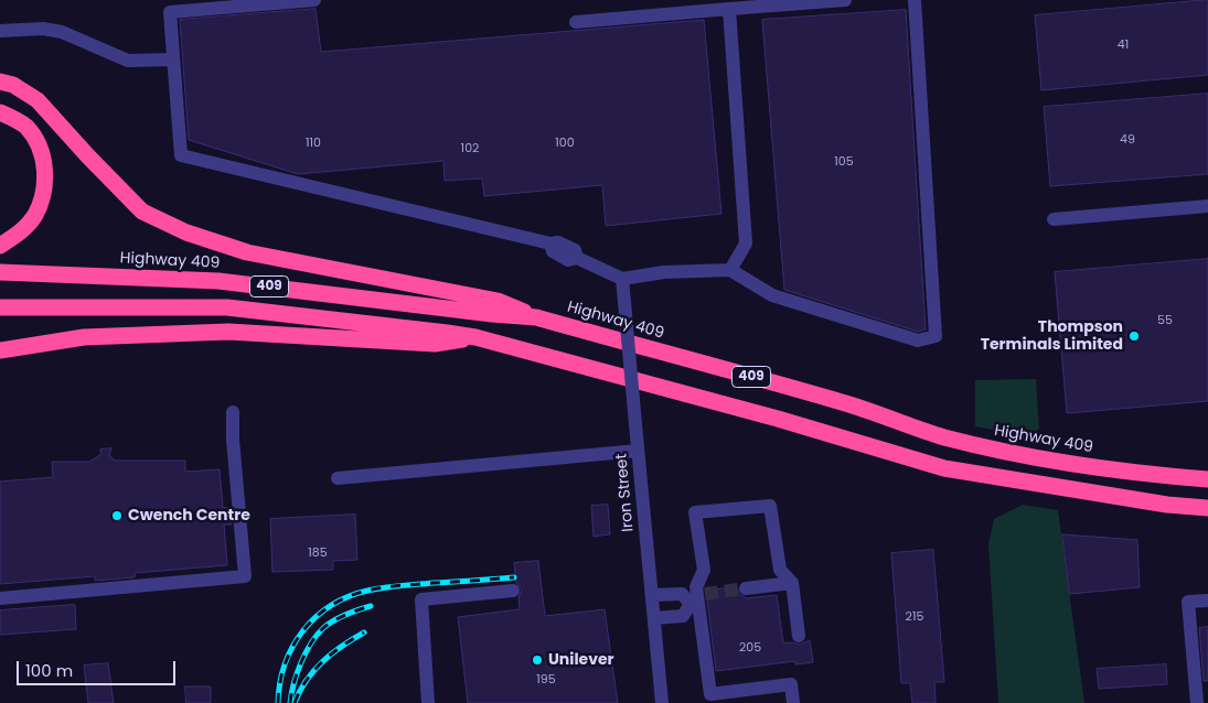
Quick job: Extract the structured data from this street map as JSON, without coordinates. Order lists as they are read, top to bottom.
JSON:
{
  "streets": {
    "highway": ["Highway 409", "409"],
    "street": ["Iron Street"]
  },
  "places": ["Thompson Terminals Limited", "Cwench Centre", "Unilever"],
  "house_numbers": [
    "41",
    "49",
    "110",
    "100",
    "102",
    "105",
    "55",
    "185",
    "215",
    "205",
    "195"
  ],
  "scale_bar": "100 m"
}
